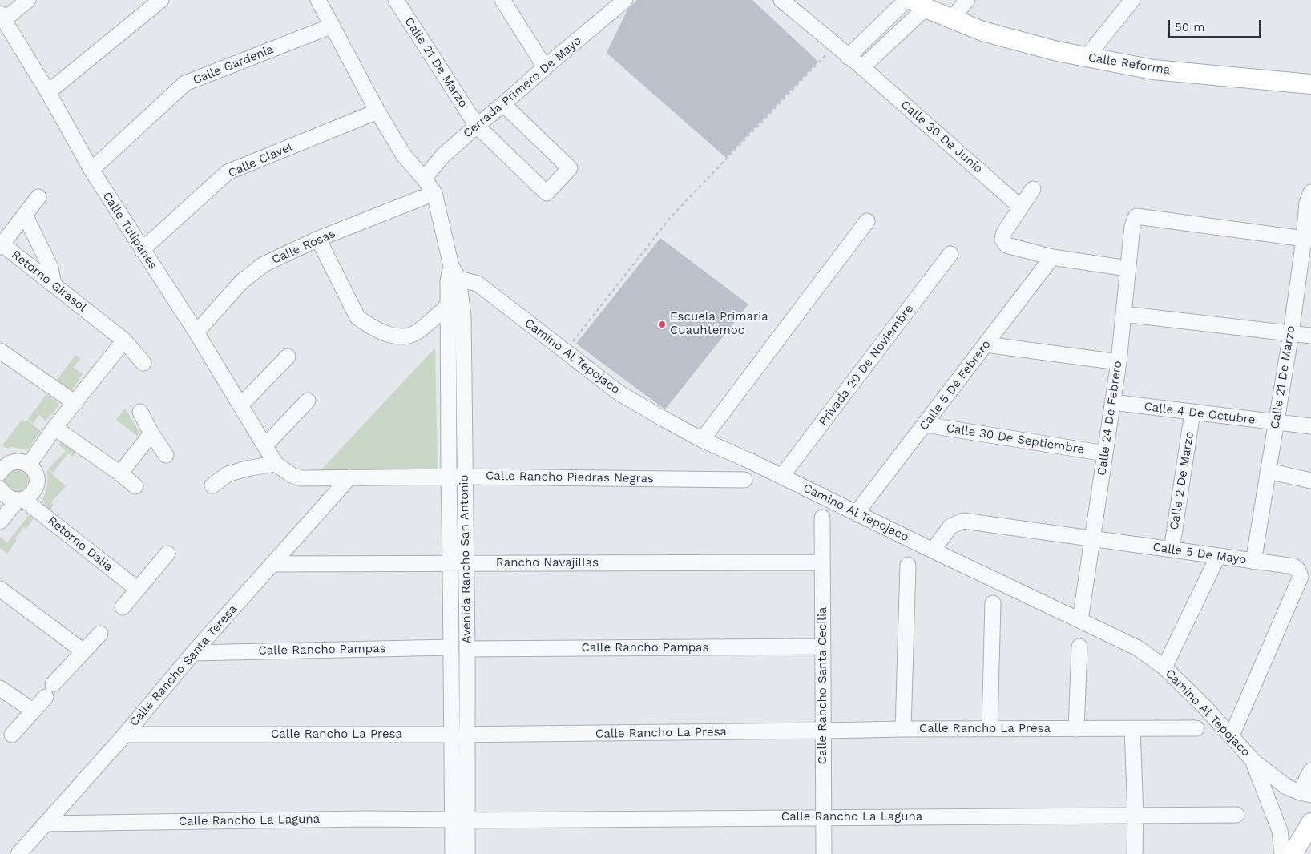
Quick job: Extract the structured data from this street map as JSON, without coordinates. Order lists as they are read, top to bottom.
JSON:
{
  "streets": {
    "main road": ["Calle Reforma"],
    "street": [
      "Calle 21 De Marzo",
      "Calle Gardenia",
      "Cerrada Primero De Mayo",
      "Calle 30 De Junio",
      "Calle Clavel",
      "Calle Tulipanes",
      "Calle Rosas",
      "Retorno Girasol",
      "Camino Al Tepojaco",
      "Privada 20 De Noviembre",
      "Calle 5 De Febrero",
      "Calle 4 De Octubre",
      "Calle 24 De Febrero",
      "Calle 30 De Septiembre",
      "Calle Rancho Piedras Negras",
      "Calle 2 De Marzo",
      "Retorno Dalia",
      "Calle 5 De Mayo",
      "Avenida Rancho San Antonio",
      "Rancho Navajillas",
      "Calle Rancho Pampas",
      "Calle Rancho Santa Teresa",
      "Calle Rancho Santa Cecilia",
      "Calle Rancho La Presa",
      "Calle Rancho La Laguna"
    ]
  },
  "crossings": [
    ["Calle 21 De Marzo", "Cerrada Primero De Mayo"],
    ["Calle 21 De Marzo", "Calle 4 De Octubre"],
    ["Calle 21 De Marzo", "Calle 24 De Febrero"],
    ["Calle 21 De Marzo", "Calle 5 De Mayo"],
    ["Calle Gardenia", "Calle Tulipanes"],
    ["Calle Gardenia", "Avenida Rancho San Antonio"],
    ["Cerrada Primero De Mayo", "Avenida Rancho San Antonio"],
    ["Calle Clavel", "Calle Tulipanes"],
    ["Calle Clavel", "Avenida Rancho San Antonio"],
    ["Calle Tulipanes", "Calle Rosas"],
    ["Calle Tulipanes", "Calle Rancho Piedras Negras"],
    ["Calle Rosas", "Avenida Rancho San Antonio"],
    ["Camino Al Tepojaco", "Privada 20 De Noviembre"],
    ["Camino Al Tepojaco", "Calle 5 De Febrero"],
    ["Camino Al Tepojaco", "Calle 24 De Febrero"],
    ["Camino Al Tepojaco", "Calle 5 De Mayo"],
    ["Camino Al Tepojaco", "Avenida Rancho San Antonio"],
    ["Calle 5 De Febrero", "Calle 30 De Septiembre"],
    ["Calle 4 De Octubre", "Calle 24 De Febrero"],
    ["Calle 4 De Octubre", "Calle 2 De Marzo"],
    ["Calle 24 De Febrero", "Calle 30 De Septiembre"],
    ["Calle 24 De Febrero", "Calle 5 De Mayo"],
    ["Calle Rancho Piedras Negras", "Avenida Rancho San Antonio"],
    ["Calle Rancho Piedras Negras", "Calle Rancho Santa Teresa"],
    ["Calle 2 De Marzo", "Calle 5 De Mayo"],
    ["Avenida Rancho San Antonio", "Rancho Navajillas"],
    ["Avenida Rancho San Antonio", "Calle Rancho Pampas"],
    ["Avenida Rancho San Antonio", "Calle Rancho La Presa"],
    ["Avenida Rancho San Antonio", "Calle Rancho La Laguna"],
    ["Rancho Navajillas", "Calle Rancho Santa Teresa"],
    ["Rancho Navajillas", "Calle Rancho Santa Cecilia"],
    ["Calle Rancho Pampas", "Calle Rancho Santa Teresa"],
    ["Calle Rancho Pampas", "Calle Rancho Santa Cecilia"],
    ["Calle Rancho Santa Teresa", "Calle Rancho La Presa"],
    ["Calle Rancho Santa Teresa", "Calle Rancho La Laguna"],
    ["Calle Rancho Santa Cecilia", "Calle Rancho La Presa"],
    ["Calle Rancho Santa Cecilia", "Calle Rancho La Laguna"]
  ],
  "places": ["Escuela Primaria Cuauhtémoc"],
  "scale_bar": "50 m"
}
